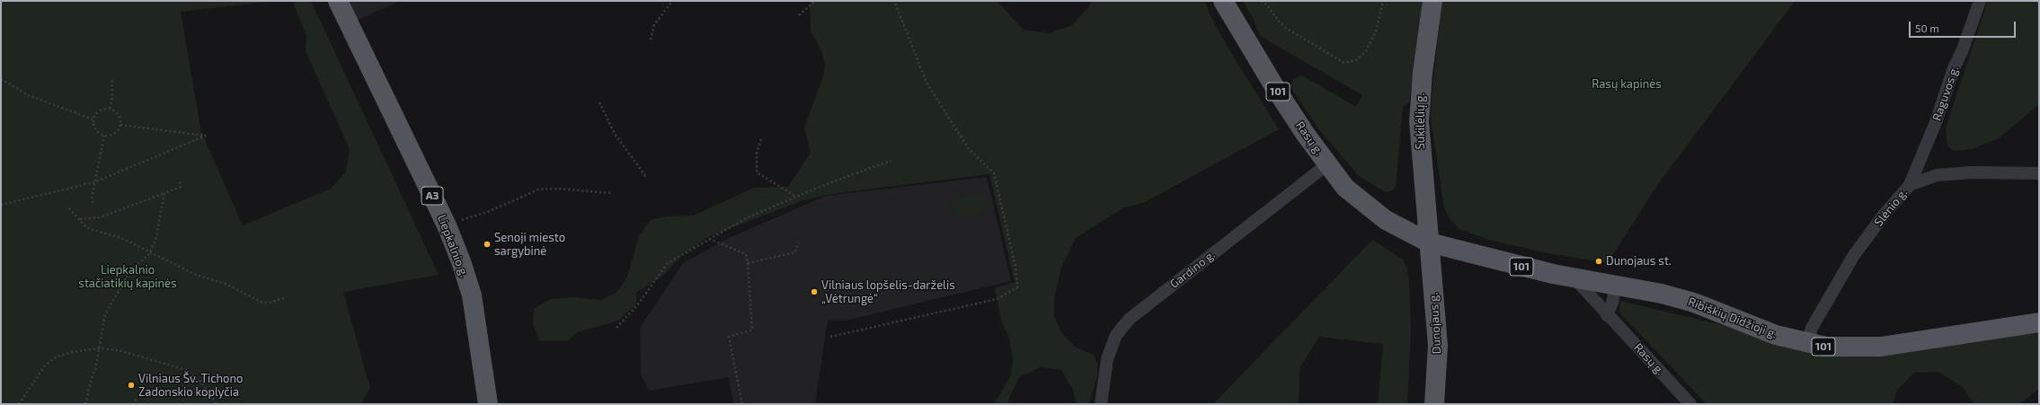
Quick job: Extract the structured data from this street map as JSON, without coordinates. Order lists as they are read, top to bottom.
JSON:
{
  "streets": {
    "main road": [
      "101",
      "Sukilėlių g.",
      "Rasų g.",
      "A3",
      "Liepkalnio g.",
      "Ribiškių Didžioji g.",
      "Dunojaus g."
    ],
    "street": ["Raguvos g.", "Slėnio g.", "Gardino g."]
  },
  "crossings": [
    ["Raguvos g.", "Slėnio g."],
    ["Sukilėlių g.", "Rasų g."],
    ["Sukilėlių g.", "Ribiškių Didžioji g."],
    ["Sukilėlių g.", "Dunojaus g."],
    ["Rasų g.", "Gardino g."],
    ["Rasų g.", "Ribiškių Didžioji g."],
    ["Rasų g.", "Dunojaus g."],
    ["Slėnio g.", "Ribiškių Didžioji g."],
    ["Ribiškių Didžioji g.", "Dunojaus g."]
  ],
  "parks": ["Rasų kapinės", "Liepkalnio stačiatikių kapinės"],
  "places": [
    "Senoji miesto sargybinė",
    "Dunojaus st.",
    "Vilniaus lopšelis-darželis „Vėtrungė“",
    "Vilniaus Šv. Tichono Zadonskio koplyčia"
  ],
  "scale_bar": "50 m"
}
